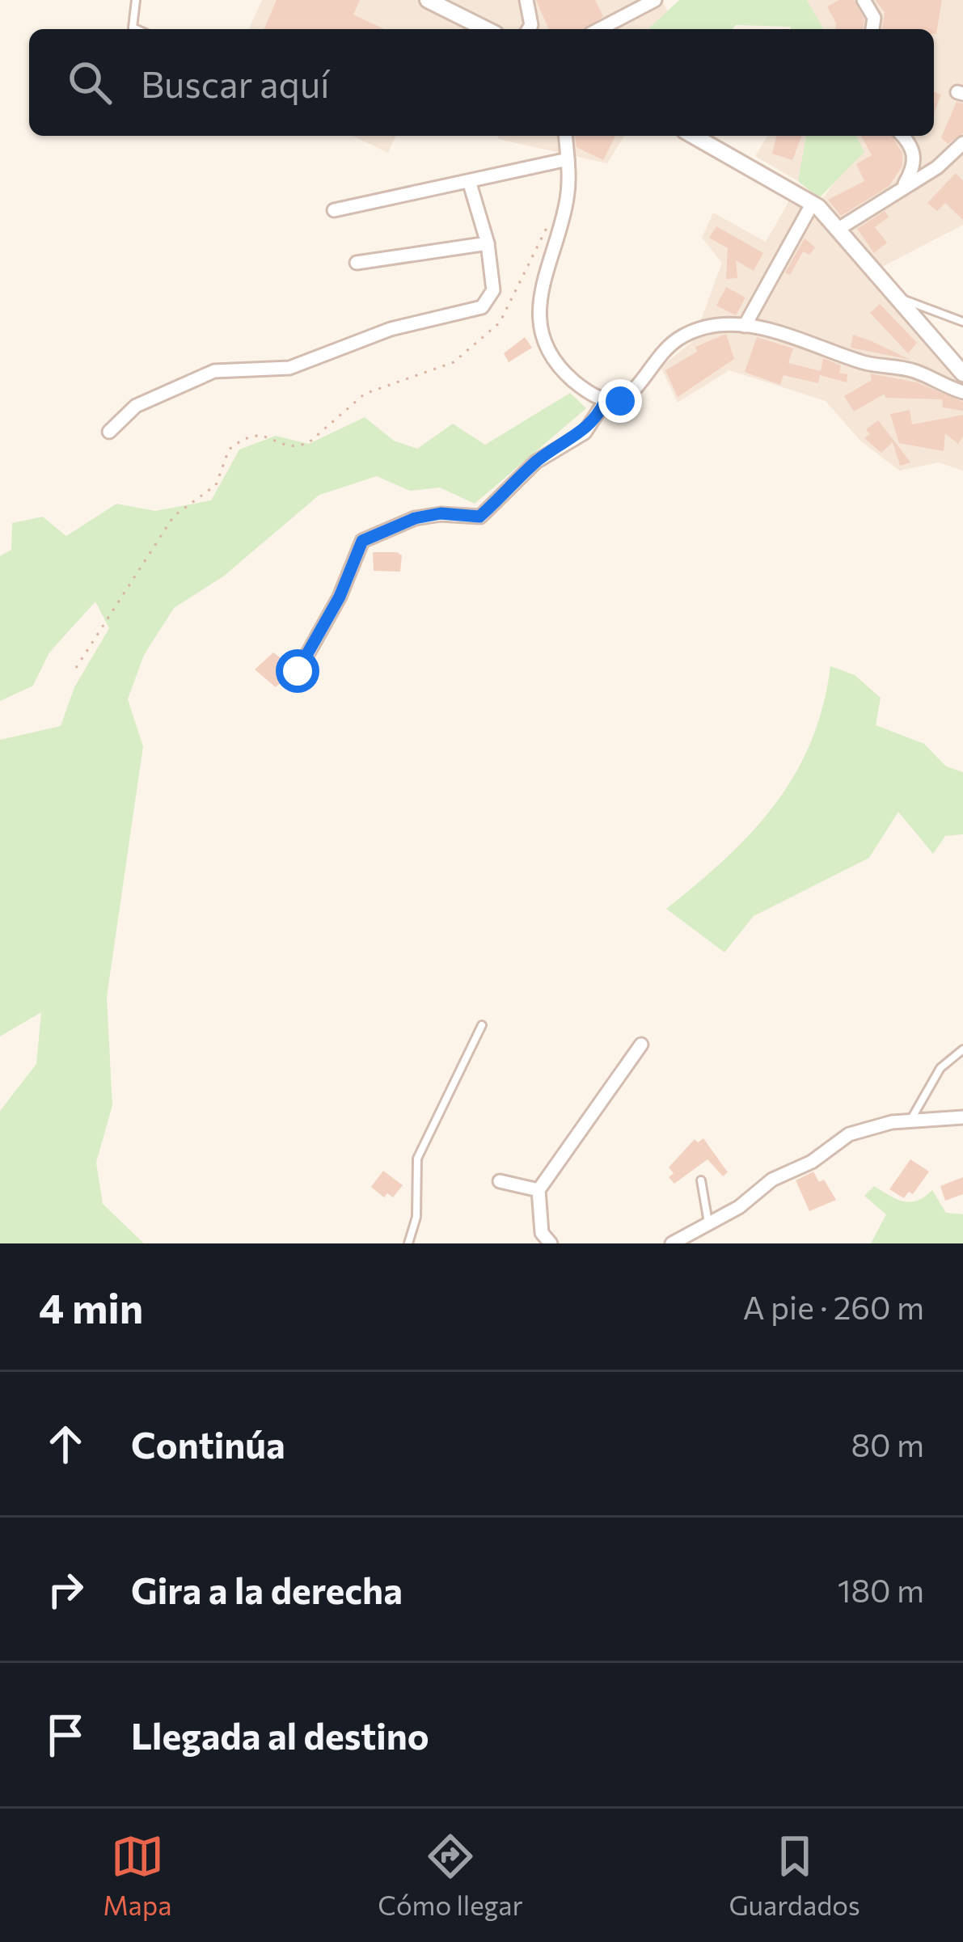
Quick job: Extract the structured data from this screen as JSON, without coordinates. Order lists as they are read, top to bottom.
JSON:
{
  "page": {
    "search": "Buscar aquí",
    "heading": ["4 min", "A pie · 260 m"],
    "list": [
      ["Continúa", "80 m"],
      ["Gira a la derecha", "180 m"],
      "Llegada al destino"
    ],
    "nav": ["Mapa", "Cómo llegar", "Guardados"]
  }
}
